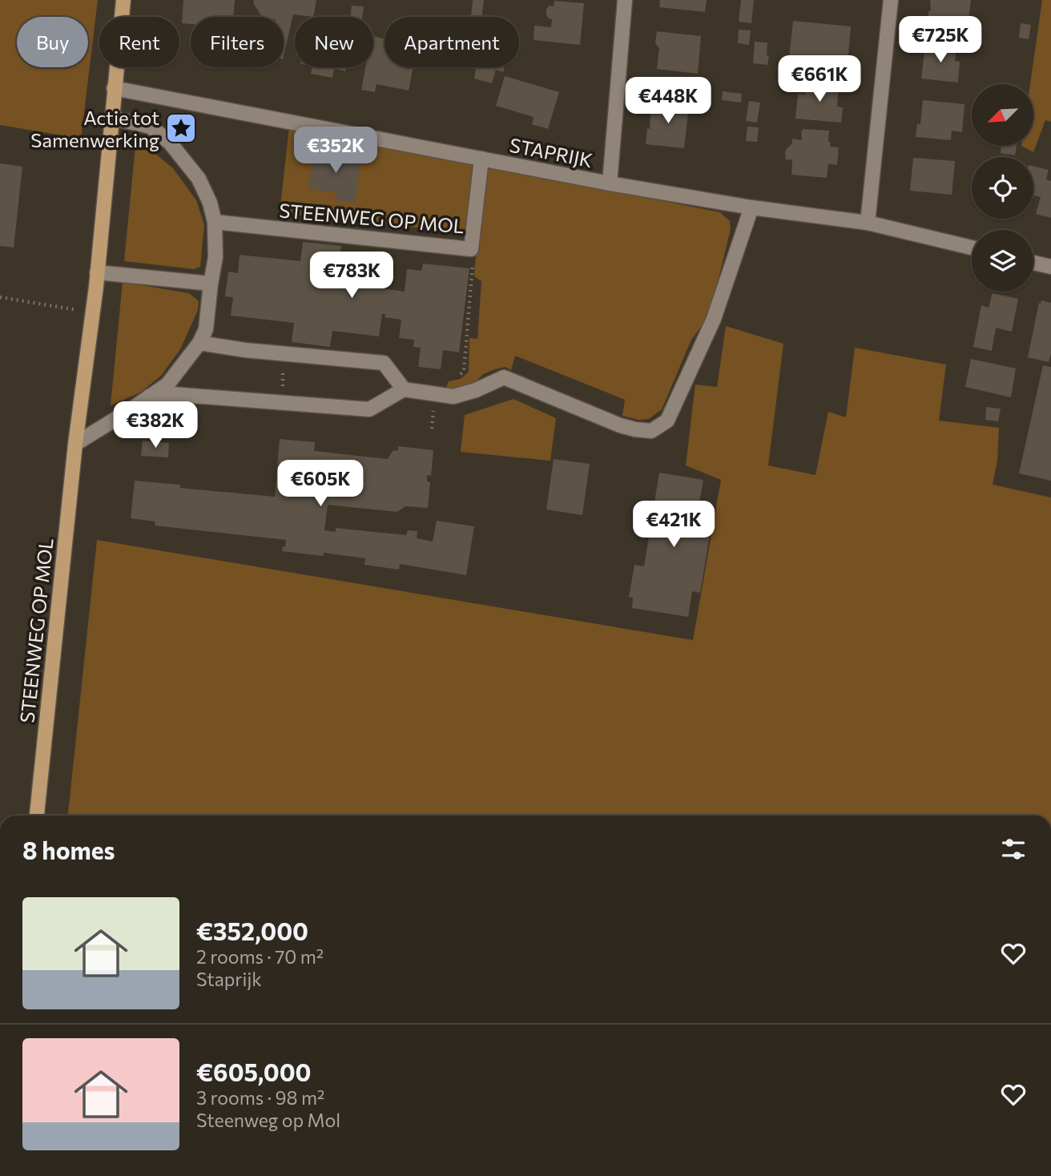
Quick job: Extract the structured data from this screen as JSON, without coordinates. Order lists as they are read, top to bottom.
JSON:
{
  "streets": {
    "main road": ["STEENWEG OP MOL"],
    "street": ["STAPRIJK"]
  },
  "crossings": [
    ["STAPRIJK", "STEENWEG OP MOL"]
  ],
  "places": {
    "place": ["Actie tot Samenwerking"]
  },
  "north": "bottom left",
  "page": {
    "price": [
      "€725K",
      "€661K",
      "€448K",
      "€352K",
      "€783K",
      "€382K",
      "€605K",
      "€421K"
    ],
    "chip": [
      "Buy",
      "Rent",
      "Filters",
      "New",
      "Apartment"
    ],
    "heading": "8 homes",
    "list": [
      {
        "name": "€352,000",
        "note": "2 rooms · 70 m² · Staprijk"
      },
      {
        "name": "€605,000",
        "note": "3 rooms · 98 m² · Steenweg op Mol"
      }
    ]
  }
}
